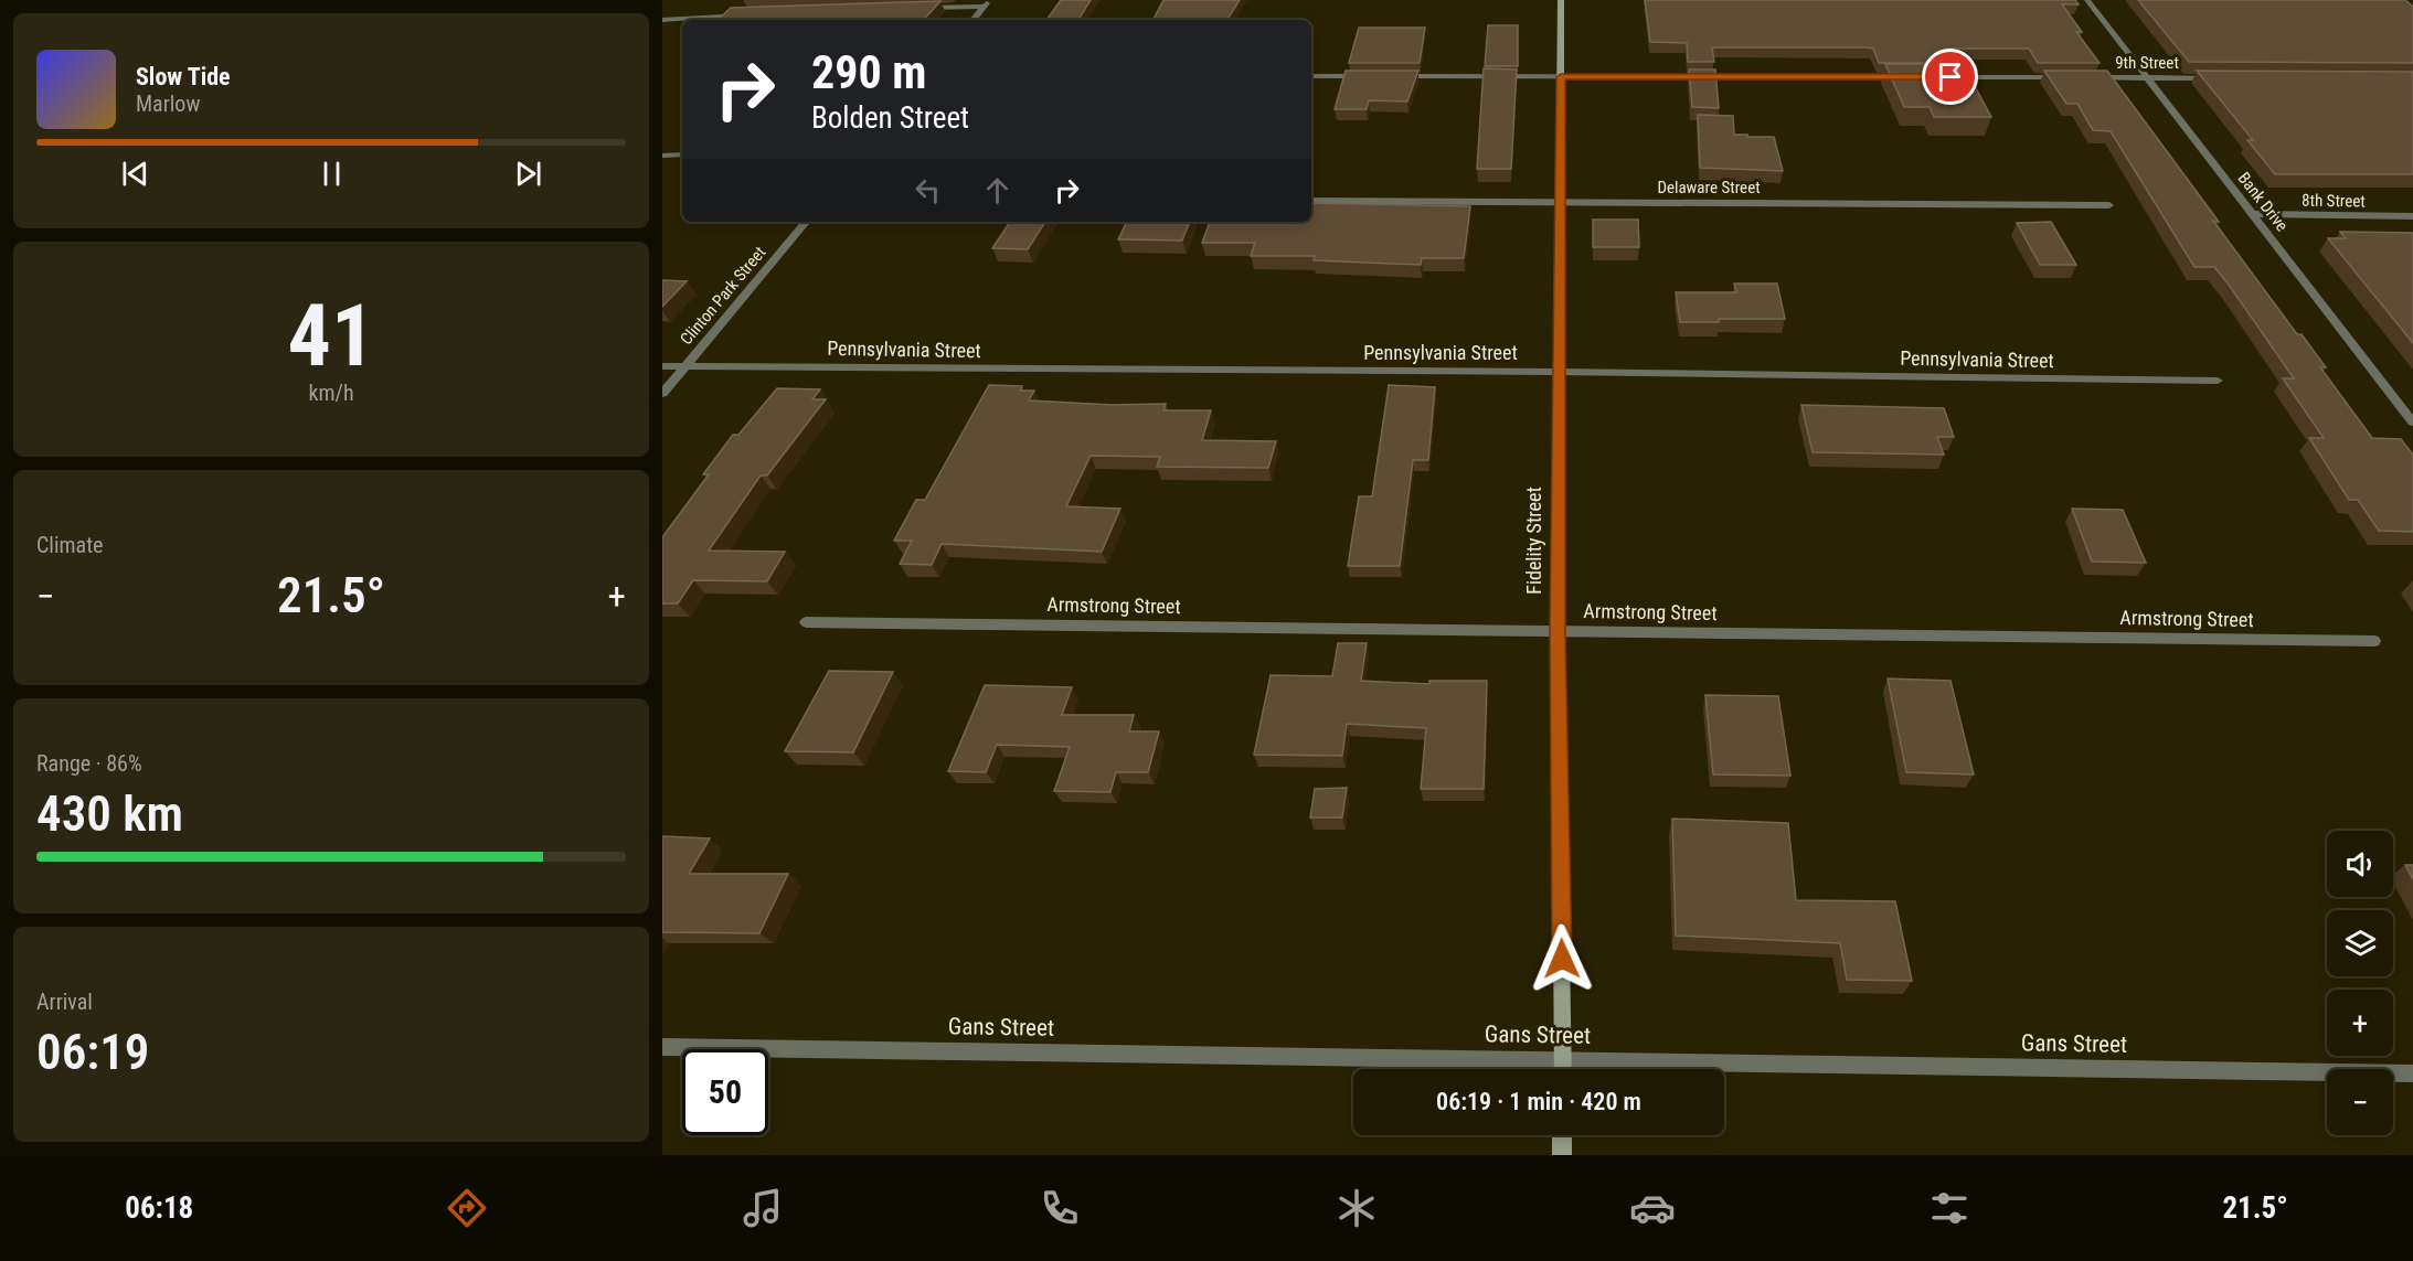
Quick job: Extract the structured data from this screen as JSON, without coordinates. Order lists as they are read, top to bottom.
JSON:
{
  "streets": {
    "main road": ["Fidelity Street"],
    "street": [
      "9th Street",
      "Delaware Street",
      "8th Street",
      "Bank Drive",
      "Clinton Park Street",
      "Pennsylvania Street",
      "Armstrong Street",
      "Gans Street"
    ]
  },
  "crossings": [
    ["9th Street", "Bank Drive"],
    ["Delaware Street", "Fidelity Street"],
    ["8th Street", "Bank Drive"],
    ["Clinton Park Street", "Pennsylvania Street"],
    ["Pennsylvania Street", "Fidelity Street"],
    ["Fidelity Street", "Armstrong Street"],
    ["Fidelity Street", "Gans Street"]
  ],
  "page": {
    "turn": ["290 m", "Bolden Street"],
    "song": ["Slow Tide", "Marlow"],
    "tile": [
      ["41", "km/h"],
      "Climate",
      ["Range · 86%", "430 km"],
      ["Arrival", "06:19"]
    ],
    "heat": ["−", "21.5°", "+"],
    "map_buttons": ["+", "−"],
    "limit": "50",
    "trip": "06:19 · 1 min · 420 m",
    "tabs": ["06:18", "21.5°"]
  }
}
